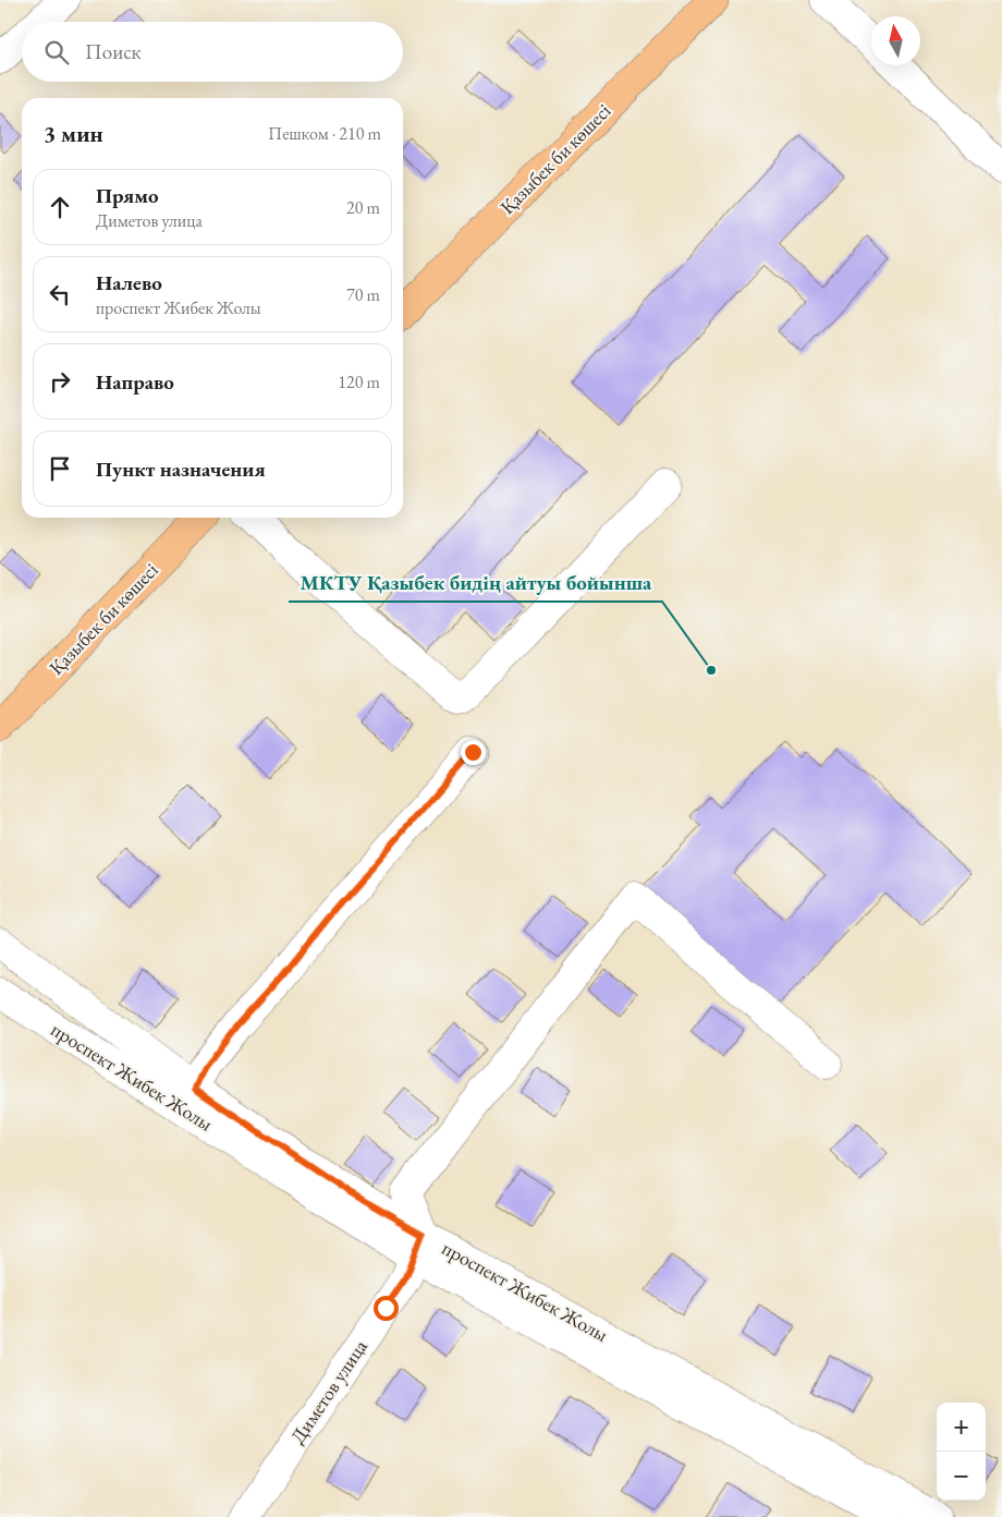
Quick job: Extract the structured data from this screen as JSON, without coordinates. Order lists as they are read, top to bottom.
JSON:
{
  "streets": {
    "main road": ["Қазыбек би көшесі"],
    "street": ["проспект Жибек Жолы", "Диметов улица"]
  },
  "crossings": [
    ["проспект Жибек Жолы", "Диметов улица"]
  ],
  "places": ["МКТУ Қазыбек бидің айтуы бойынша"],
  "north": "top",
  "page": {
    "search": "Поиск",
    "heading": ["3 мин", "Пешком · 210 m"],
    "list": [
      ["Прямо", "Диметов улица", "20 m"],
      ["Налево", "проспект Жибек Жолы", "70 m"],
      ["Направо", "120 m"],
      "Пункт назначения"
    ],
    "map_buttons": ["+", "−"]
  }
}
